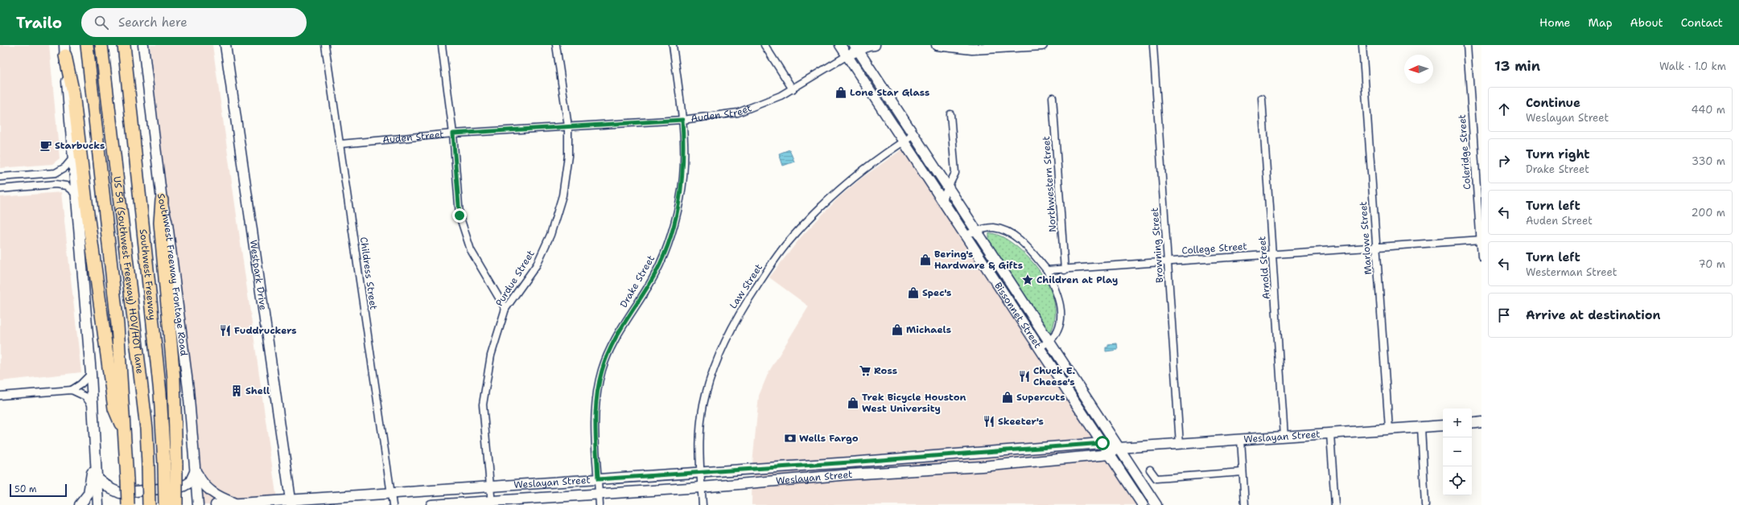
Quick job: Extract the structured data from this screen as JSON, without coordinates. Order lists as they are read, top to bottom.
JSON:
{
  "streets": {
    "highway": ["US 59 (Southwest Freeway) HOV/HOT lane", "Southwest Freeway"],
    "main road": [
      "Auden Street",
      "Southwest Freeway Frontage Road",
      "Westpark Drive",
      "Bissonnet Street",
      "Weslayan Street"
    ],
    "street": [
      "Coleridge Street",
      "Northwestern Street",
      "Marlowe Street",
      "Browning Street",
      "College Street",
      "Arnold Street",
      "Childress Street",
      "Purdue Street",
      "Drake Street",
      "Law Street"
    ]
  },
  "crossings": [
    ["Auden Street", "Childress Street"],
    ["Auden Street", "Purdue Street"],
    ["Auden Street", "Drake Street"],
    ["Auden Street", "Bissonnet Street"],
    ["Coleridge Street", "College Street"],
    ["Northwestern Street", "College Street"],
    ["Marlowe Street", "College Street"],
    ["Marlowe Street", "Weslayan Street"],
    ["Browning Street", "College Street"],
    ["Browning Street", "Weslayan Street"],
    ["College Street", "Arnold Street"],
    ["Arnold Street", "Weslayan Street"],
    ["Childress Street", "Weslayan Street"],
    ["Westpark Drive", "Weslayan Street"],
    ["Purdue Street", "Weslayan Street"],
    ["Drake Street", "Weslayan Street"],
    ["Law Street", "Bissonnet Street"],
    ["Law Street", "Weslayan Street"],
    ["Bissonnet Street", "Weslayan Street"]
  ],
  "places": {
    "shop": [
      "Lone Star Glass",
      "Bering's Hardware & Gifts",
      "Spec's",
      "Michaels",
      "Supercuts",
      "Trek Bicycle Houston West University"
    ],
    "cafe": ["Starbucks"],
    "place": ["Children at Play"],
    "restaurant": ["Fuddruckers", "Chuck E. Cheese's", "Skeeter's"],
    "supermarket": ["Ross"],
    "building": ["Shell"],
    "bank": ["Wells Fargo"]
  },
  "scale_bar": "50 m",
  "north": "left",
  "page": {
    "header": "Trailo",
    "search": "Search here",
    "nav": [
      "Home",
      "Map",
      "About",
      "Contact"
    ],
    "heading": ["13 min", "Walk · 1.0 km"],
    "list": [
      ["Continue", "Weslayan Street", "440 m"],
      ["Turn right", "Drake Street", "330 m"],
      ["Turn left", "Auden Street", "200 m"],
      ["Turn left", "Westerman Street", "70 m"],
      "Arrive at destination"
    ],
    "map_buttons": ["+", "−"],
    "scale": "50 m"
  }
}
